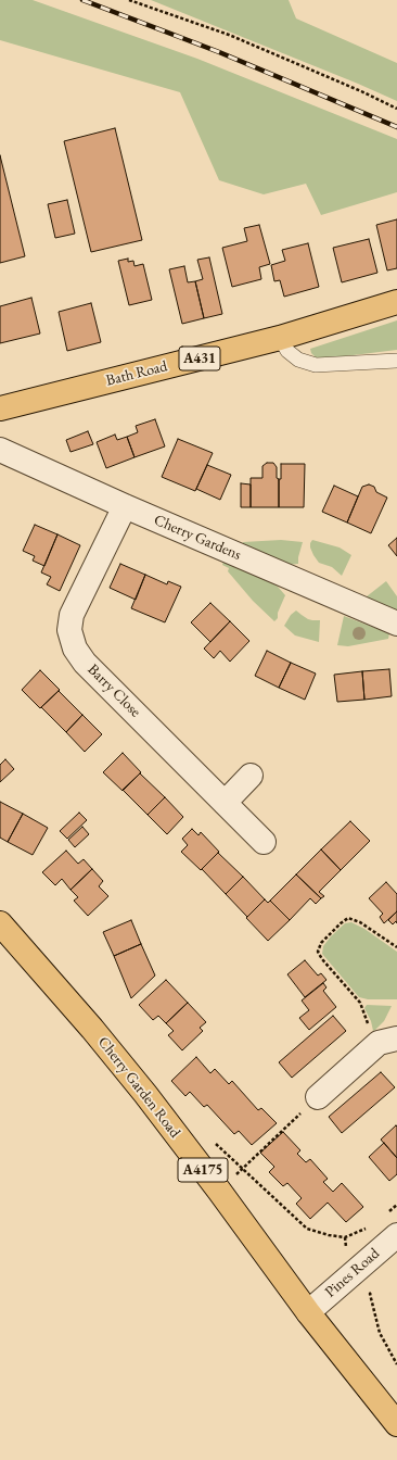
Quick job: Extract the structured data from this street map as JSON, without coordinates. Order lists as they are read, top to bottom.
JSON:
{
  "streets": {
    "main road": [
      "A431",
      "Bath Road",
      "Cherry Garden Road",
      "A4175"
    ],
    "street": ["Cherry Gardens", "Barry Close", "Pines Road"]
  },
  "crossings": [
    ["Cherry Gardens", "Barry Close"],
    ["Cherry Garden Road", "Pines Road"]
  ]
}
